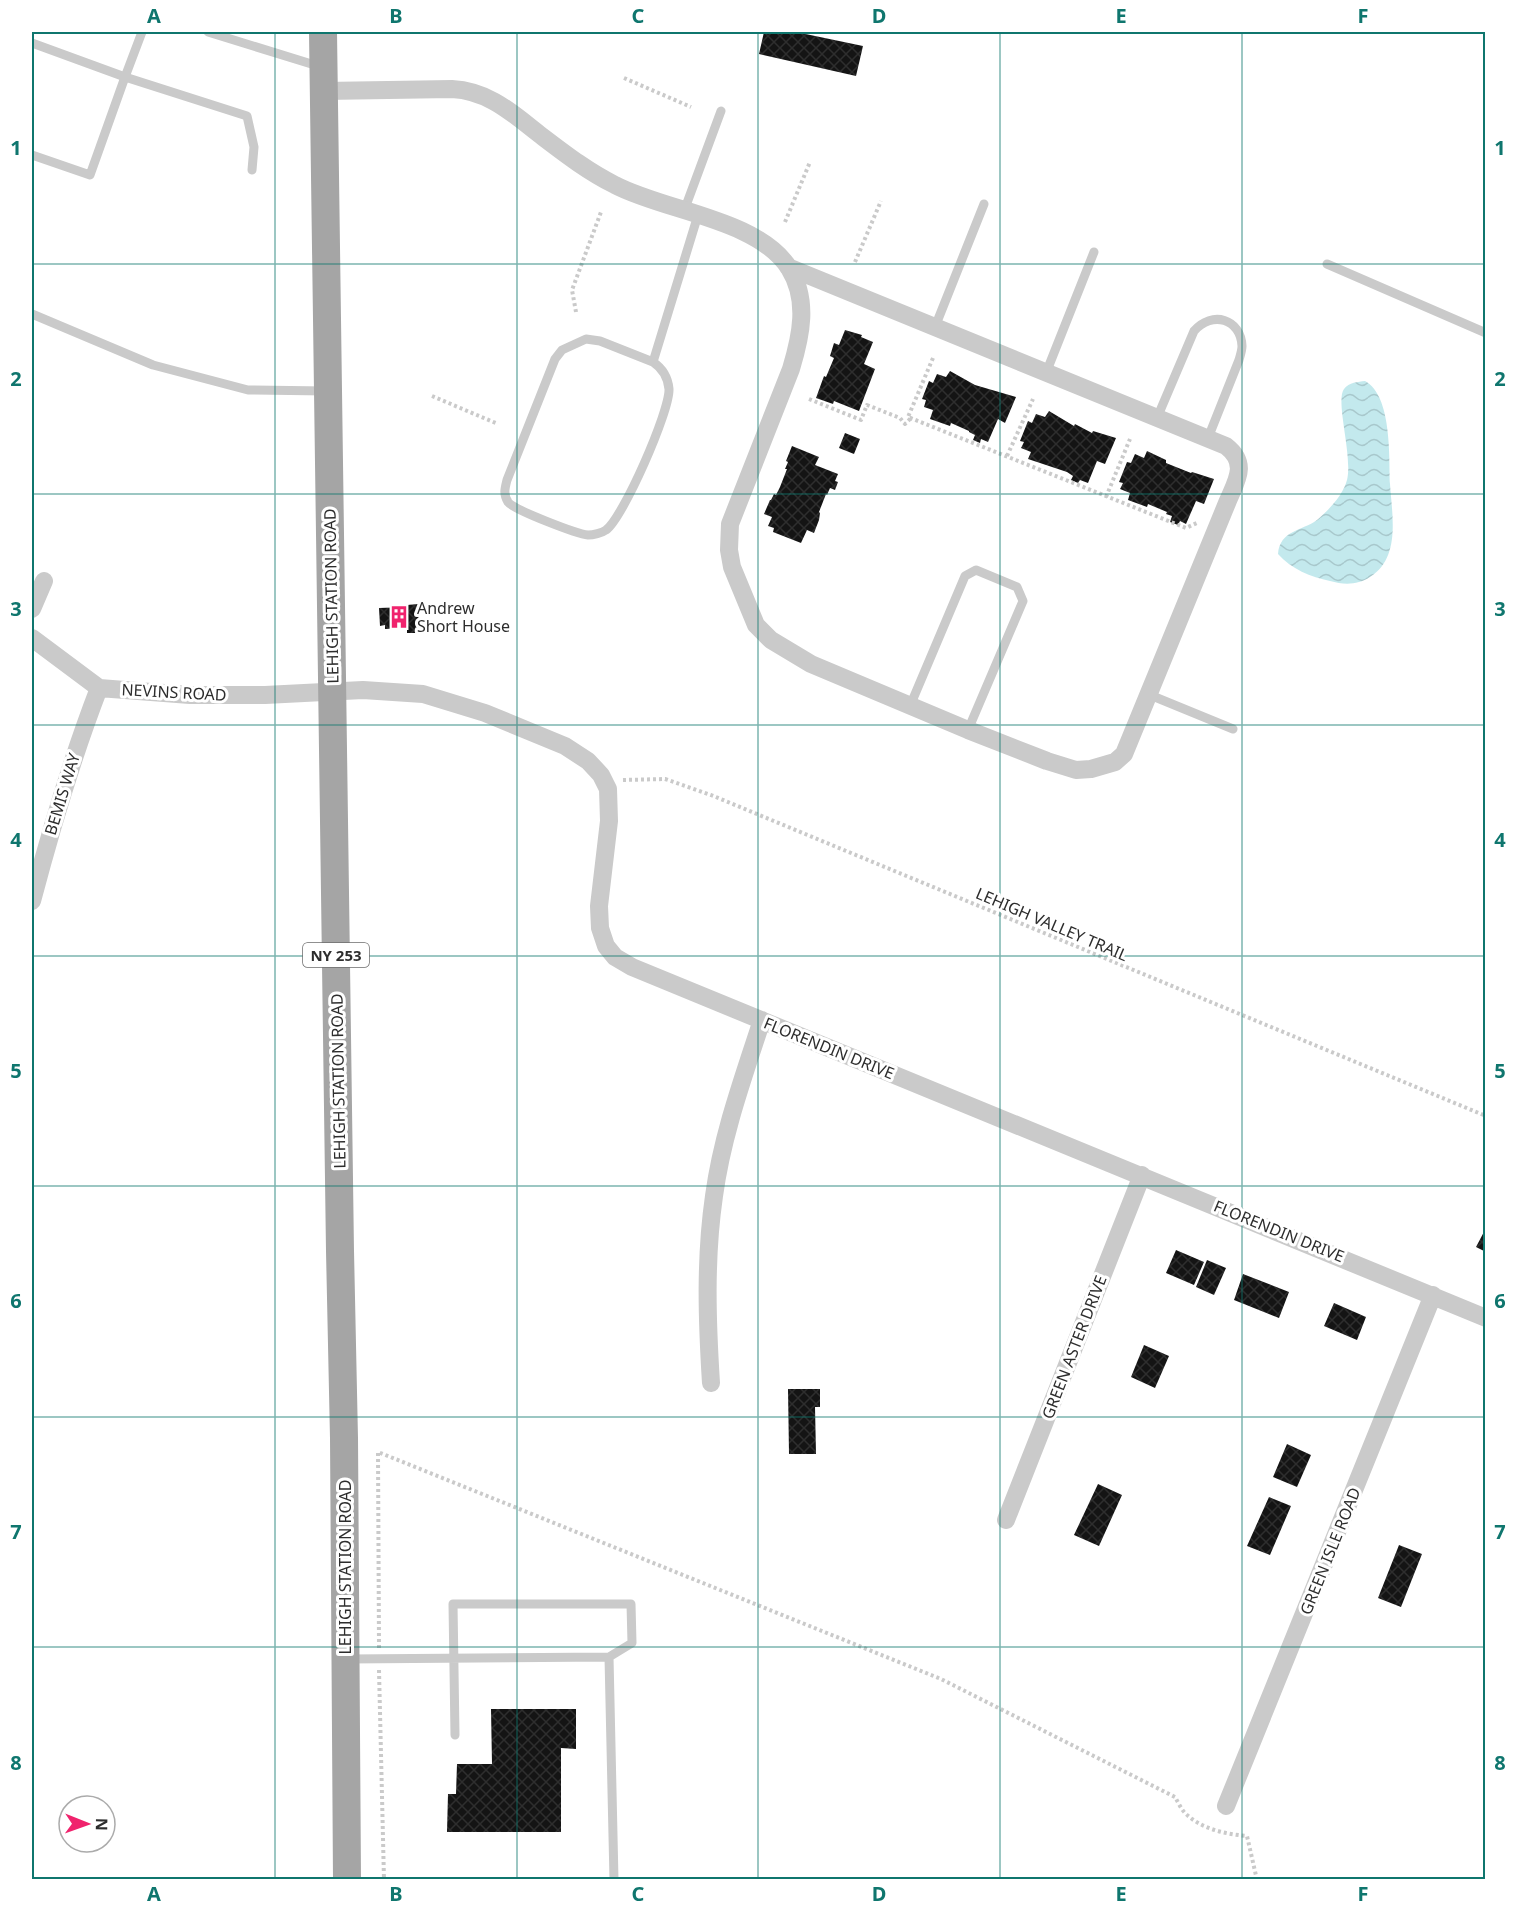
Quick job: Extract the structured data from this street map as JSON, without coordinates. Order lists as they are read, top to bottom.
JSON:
{
  "streets": {
    "main road": ["LEHIGH STATION ROAD", "NY 253"],
    "street": [
      "NEVINS ROAD",
      "BEMIS WAY",
      "FLORENDIN DRIVE",
      "GREEN ASTER DRIVE",
      "GREEN ISLE ROAD"
    ],
    "path": ["LEHIGH VALLEY TRAIL"]
  },
  "crossings": [
    ["LEHIGH STATION ROAD", "NEVINS ROAD"],
    ["NEVINS ROAD", "BEMIS WAY"],
    ["LEHIGH VALLEY TRAIL", "FLORENDIN DRIVE"],
    ["FLORENDIN DRIVE", "GREEN ASTER DRIVE"],
    ["FLORENDIN DRIVE", "GREEN ISLE ROAD"]
  ],
  "places": {
    "building": ["Andrew Short House"]
  },
  "north": "right",
  "grid": {
    "columns": [
      "A",
      "B",
      "C",
      "D",
      "E",
      "F"
    ],
    "rows": [
      "1",
      "2",
      "3",
      "4",
      "5",
      "6",
      "7",
      "8"
    ]
  }
}
